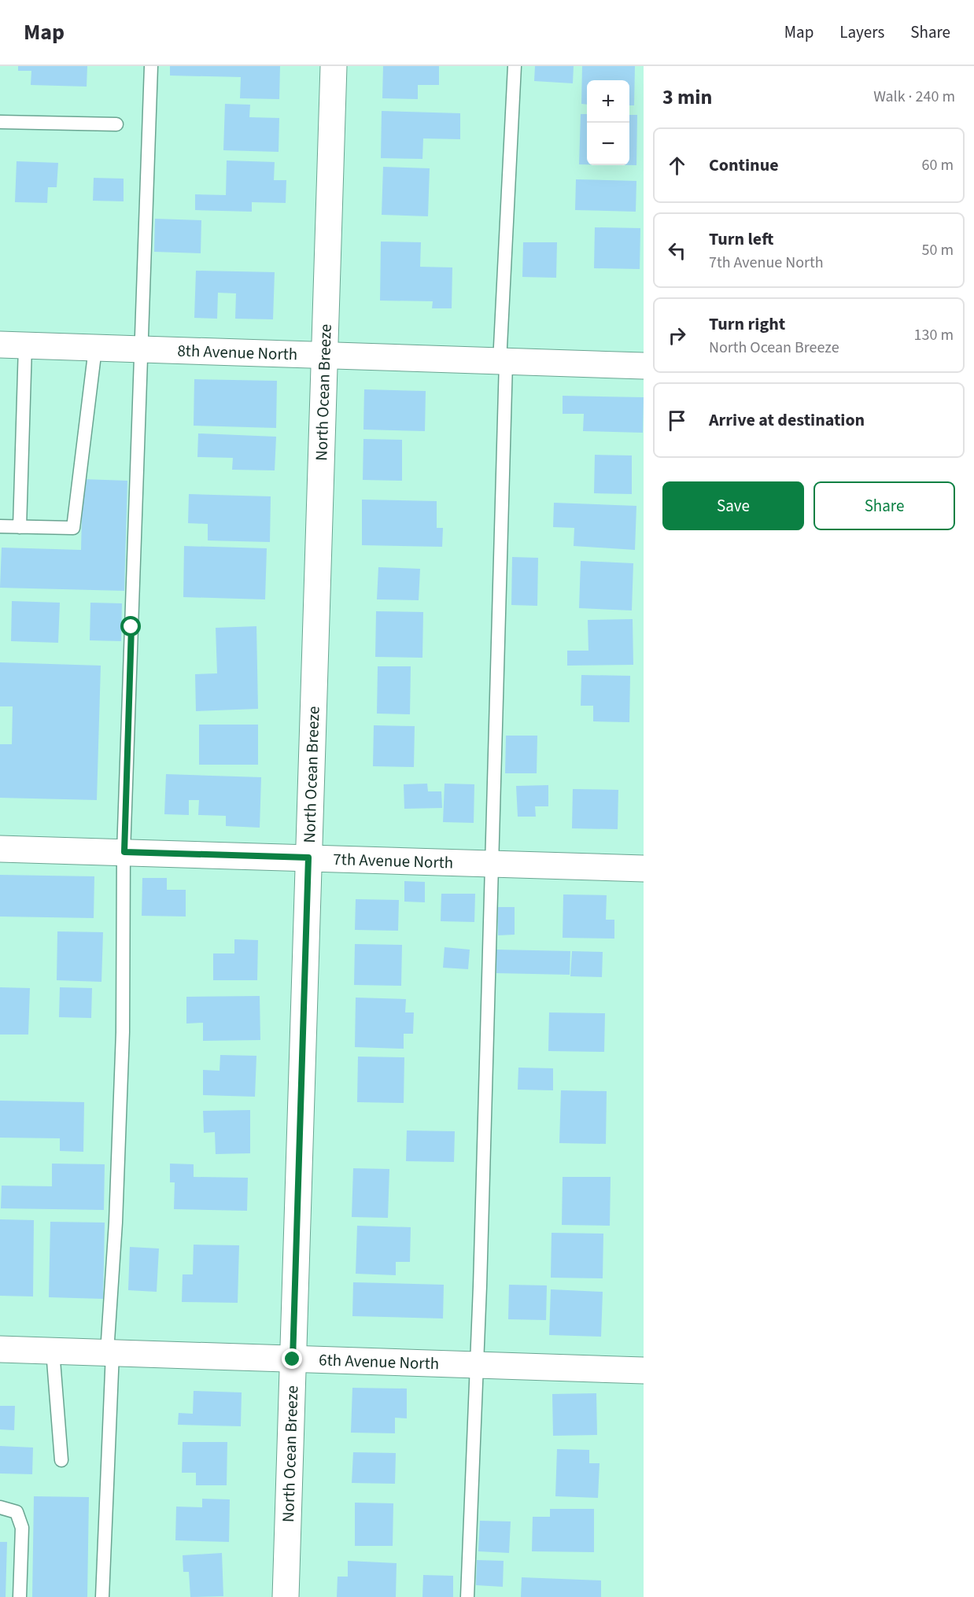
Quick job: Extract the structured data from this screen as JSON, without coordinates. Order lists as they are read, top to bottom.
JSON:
{
  "streets": {
    "street": [
      "8th Avenue North",
      "North Ocean Breeze",
      "7th Avenue North",
      "6th Avenue North"
    ]
  },
  "crossings": [
    ["8th Avenue North", "North Ocean Breeze"],
    ["North Ocean Breeze", "7th Avenue North"],
    ["North Ocean Breeze", "6th Avenue North"]
  ],
  "page": {
    "header": "Map",
    "nav": ["Map", "Layers", "Share"],
    "heading": ["3 min", "Walk · 240 m"],
    "map_buttons": ["+", "−"],
    "list": [
      ["Continue", "60 m"],
      ["Turn left", "7th Avenue North", "50 m"],
      ["Turn right", "North Ocean Breeze", "130 m"],
      "Arrive at destination"
    ],
    "buttons": ["Save", "Share"]
  }
}
